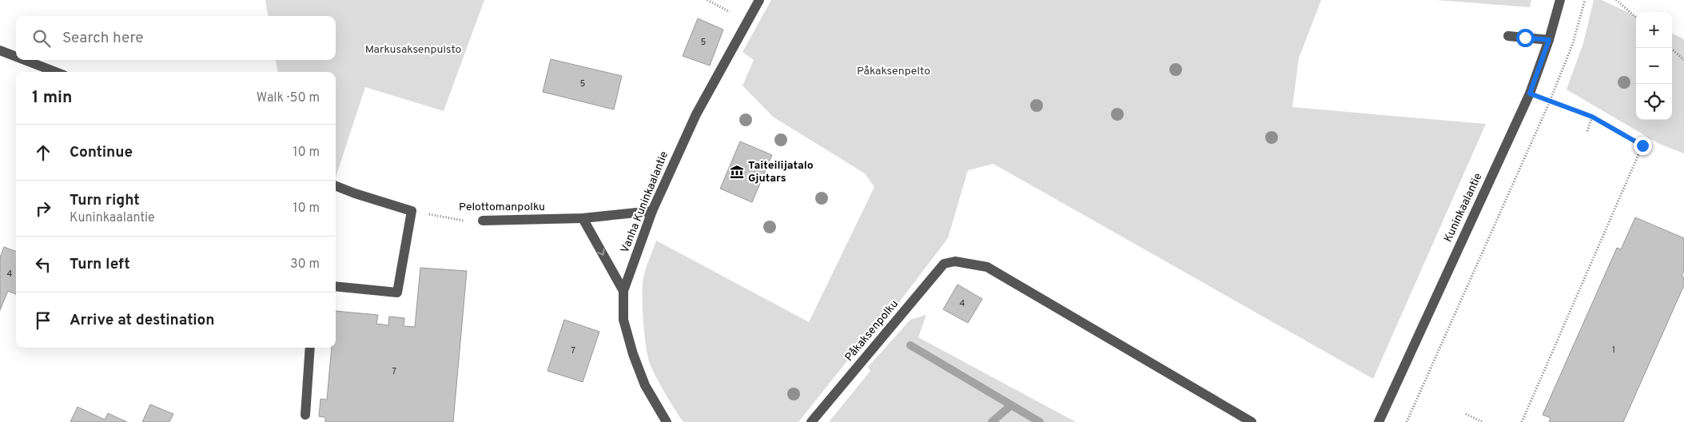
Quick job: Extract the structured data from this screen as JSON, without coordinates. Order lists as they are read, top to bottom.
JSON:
{
  "streets": {
    "street": [
      "Vanha Kuninkaalantie",
      "Pelottomanpolku",
      "Kuninkaalantie",
      "Påkaksenpolku"
    ]
  },
  "crossings": [
    ["Vanha Kuninkaalantie", "Pelottomanpolku"]
  ],
  "parks": ["Markusaksenpuisto", "Påkaksenpelto"],
  "places": {
    "museum": ["Taiteilijatalo Gjutars"]
  },
  "house_numbers": [
    "5",
    "5",
    "4",
    "4",
    "1",
    "7",
    "7"
  ],
  "page": {
    "map_buttons": ["+", "−"],
    "search": "Search here",
    "heading": ["1 min", "Walk · 50 m"],
    "list": [
      ["Continue", "10 m"],
      ["Turn right", "Kuninkaalantie", "10 m"],
      ["Turn left", "30 m"],
      "Arrive at destination"
    ]
  }
}
